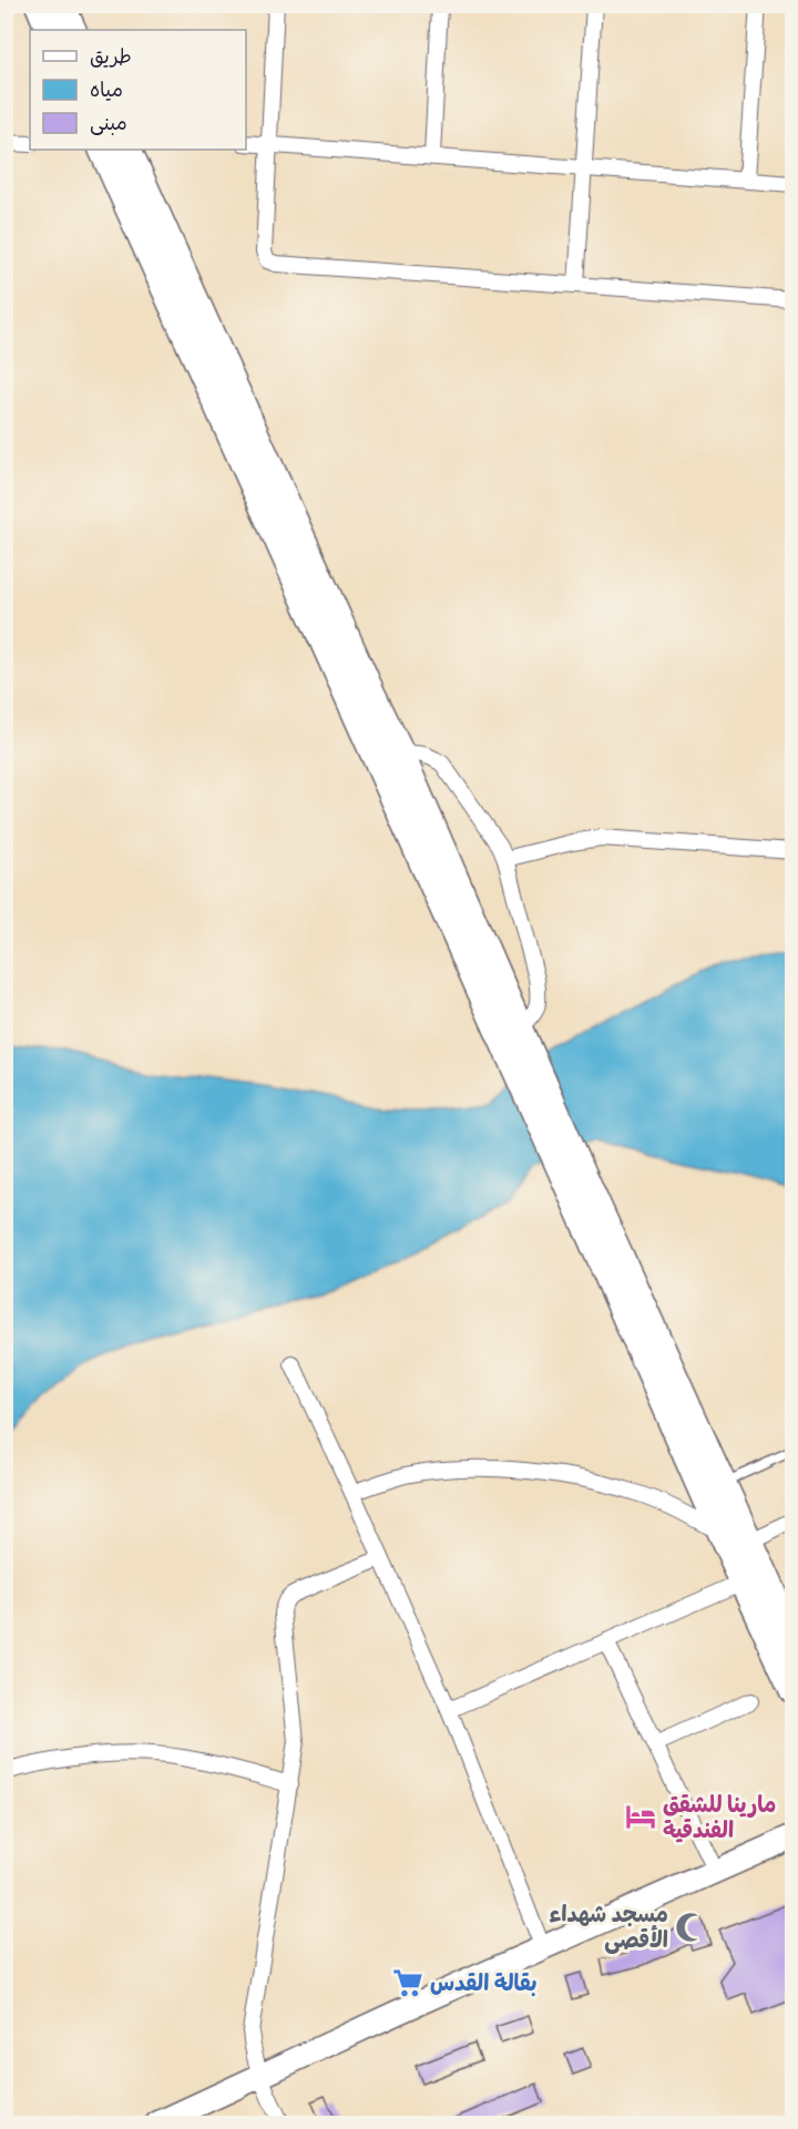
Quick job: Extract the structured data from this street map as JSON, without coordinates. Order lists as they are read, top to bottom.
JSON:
{
  "places": {
    "hotel": ["مارينا للشقق الفندقية"],
    "mosque": ["مسجد شهداء الأقصى"],
    "supermarket": ["بقالة القدس"]
  },
  "legend": ["طريق", "مياه", "مبنى"]
}
